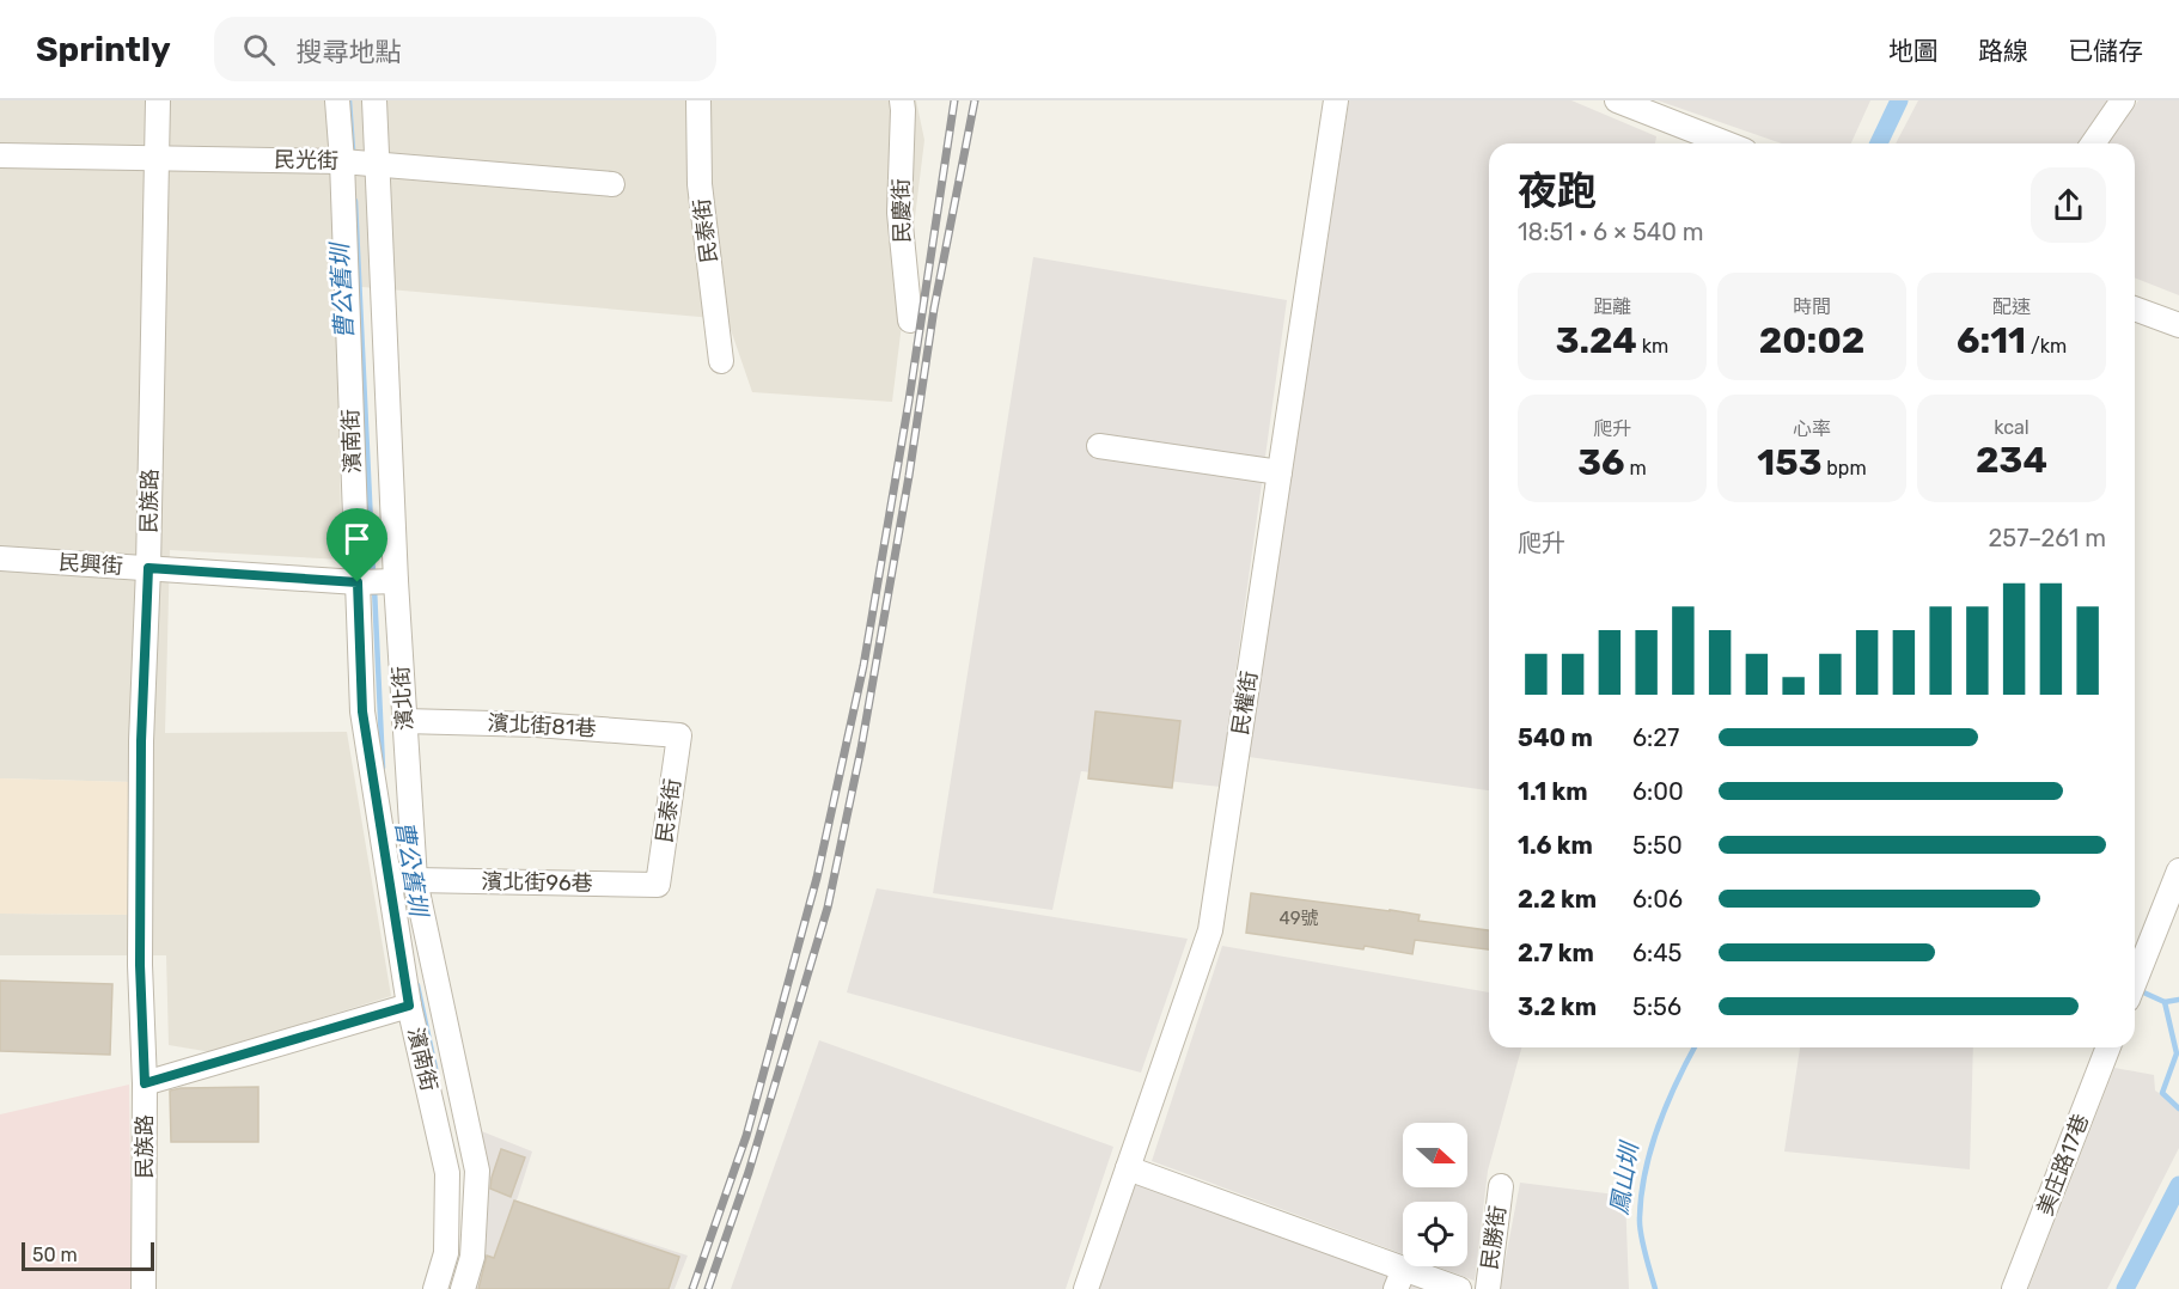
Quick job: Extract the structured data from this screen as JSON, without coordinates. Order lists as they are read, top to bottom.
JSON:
{
  "streets": {
    "street": [
      "民光街",
      "民慶街",
      "民泰街",
      "濱南街",
      "民族路",
      "民興街",
      "濱北街",
      "民權街",
      "濱北街81巷",
      "濱北街96巷",
      "美庄路17巷",
      "民勝街"
    ]
  },
  "crossings": [
    ["民光街", "濱南街"],
    ["民光街", "民族路"],
    ["民光街", "濱北街"],
    ["民泰街", "濱北街81巷"],
    ["民泰街", "濱北街96巷"],
    ["濱南街", "民興街"],
    ["濱南街", "濱北街"],
    ["民族路", "民興街"],
    ["民興街", "濱北街"],
    ["濱北街", "濱北街81巷"],
    ["濱北街", "濱北街96巷"]
  ],
  "water": ["曹公舊圳", "鳳山圳"],
  "house_numbers": ["49號"],
  "scale_bar": "50 m",
  "north": "right",
  "page": {
    "header": "Sprintly",
    "search": "搜尋地點",
    "nav": ["地圖", "路線", "已儲存"],
    "heading": ["夜跑", "18:51 · 6 × 540 m"],
    "stats": [
      ["距離", "3.24 km"],
      ["時間", "20:02"],
      ["配速", "6:11 /km"],
      ["爬升", "36 m"],
      ["心率", "153 bpm"],
      ["kcal", "234"]
    ],
    "chart": ["爬升", "257–261 m"],
    "list": [
      {
        "name": "540 m",
        "note": "6:27"
      },
      {
        "name": "1.1 km",
        "note": "6:00"
      },
      {
        "name": "1.6 km",
        "note": "5:50"
      },
      {
        "name": "2.2 km",
        "note": "6:06"
      },
      {
        "name": "2.7 km",
        "note": "6:45"
      },
      {
        "name": "3.2 km",
        "note": "5:56"
      }
    ],
    "scale": "50 m"
  }
}
